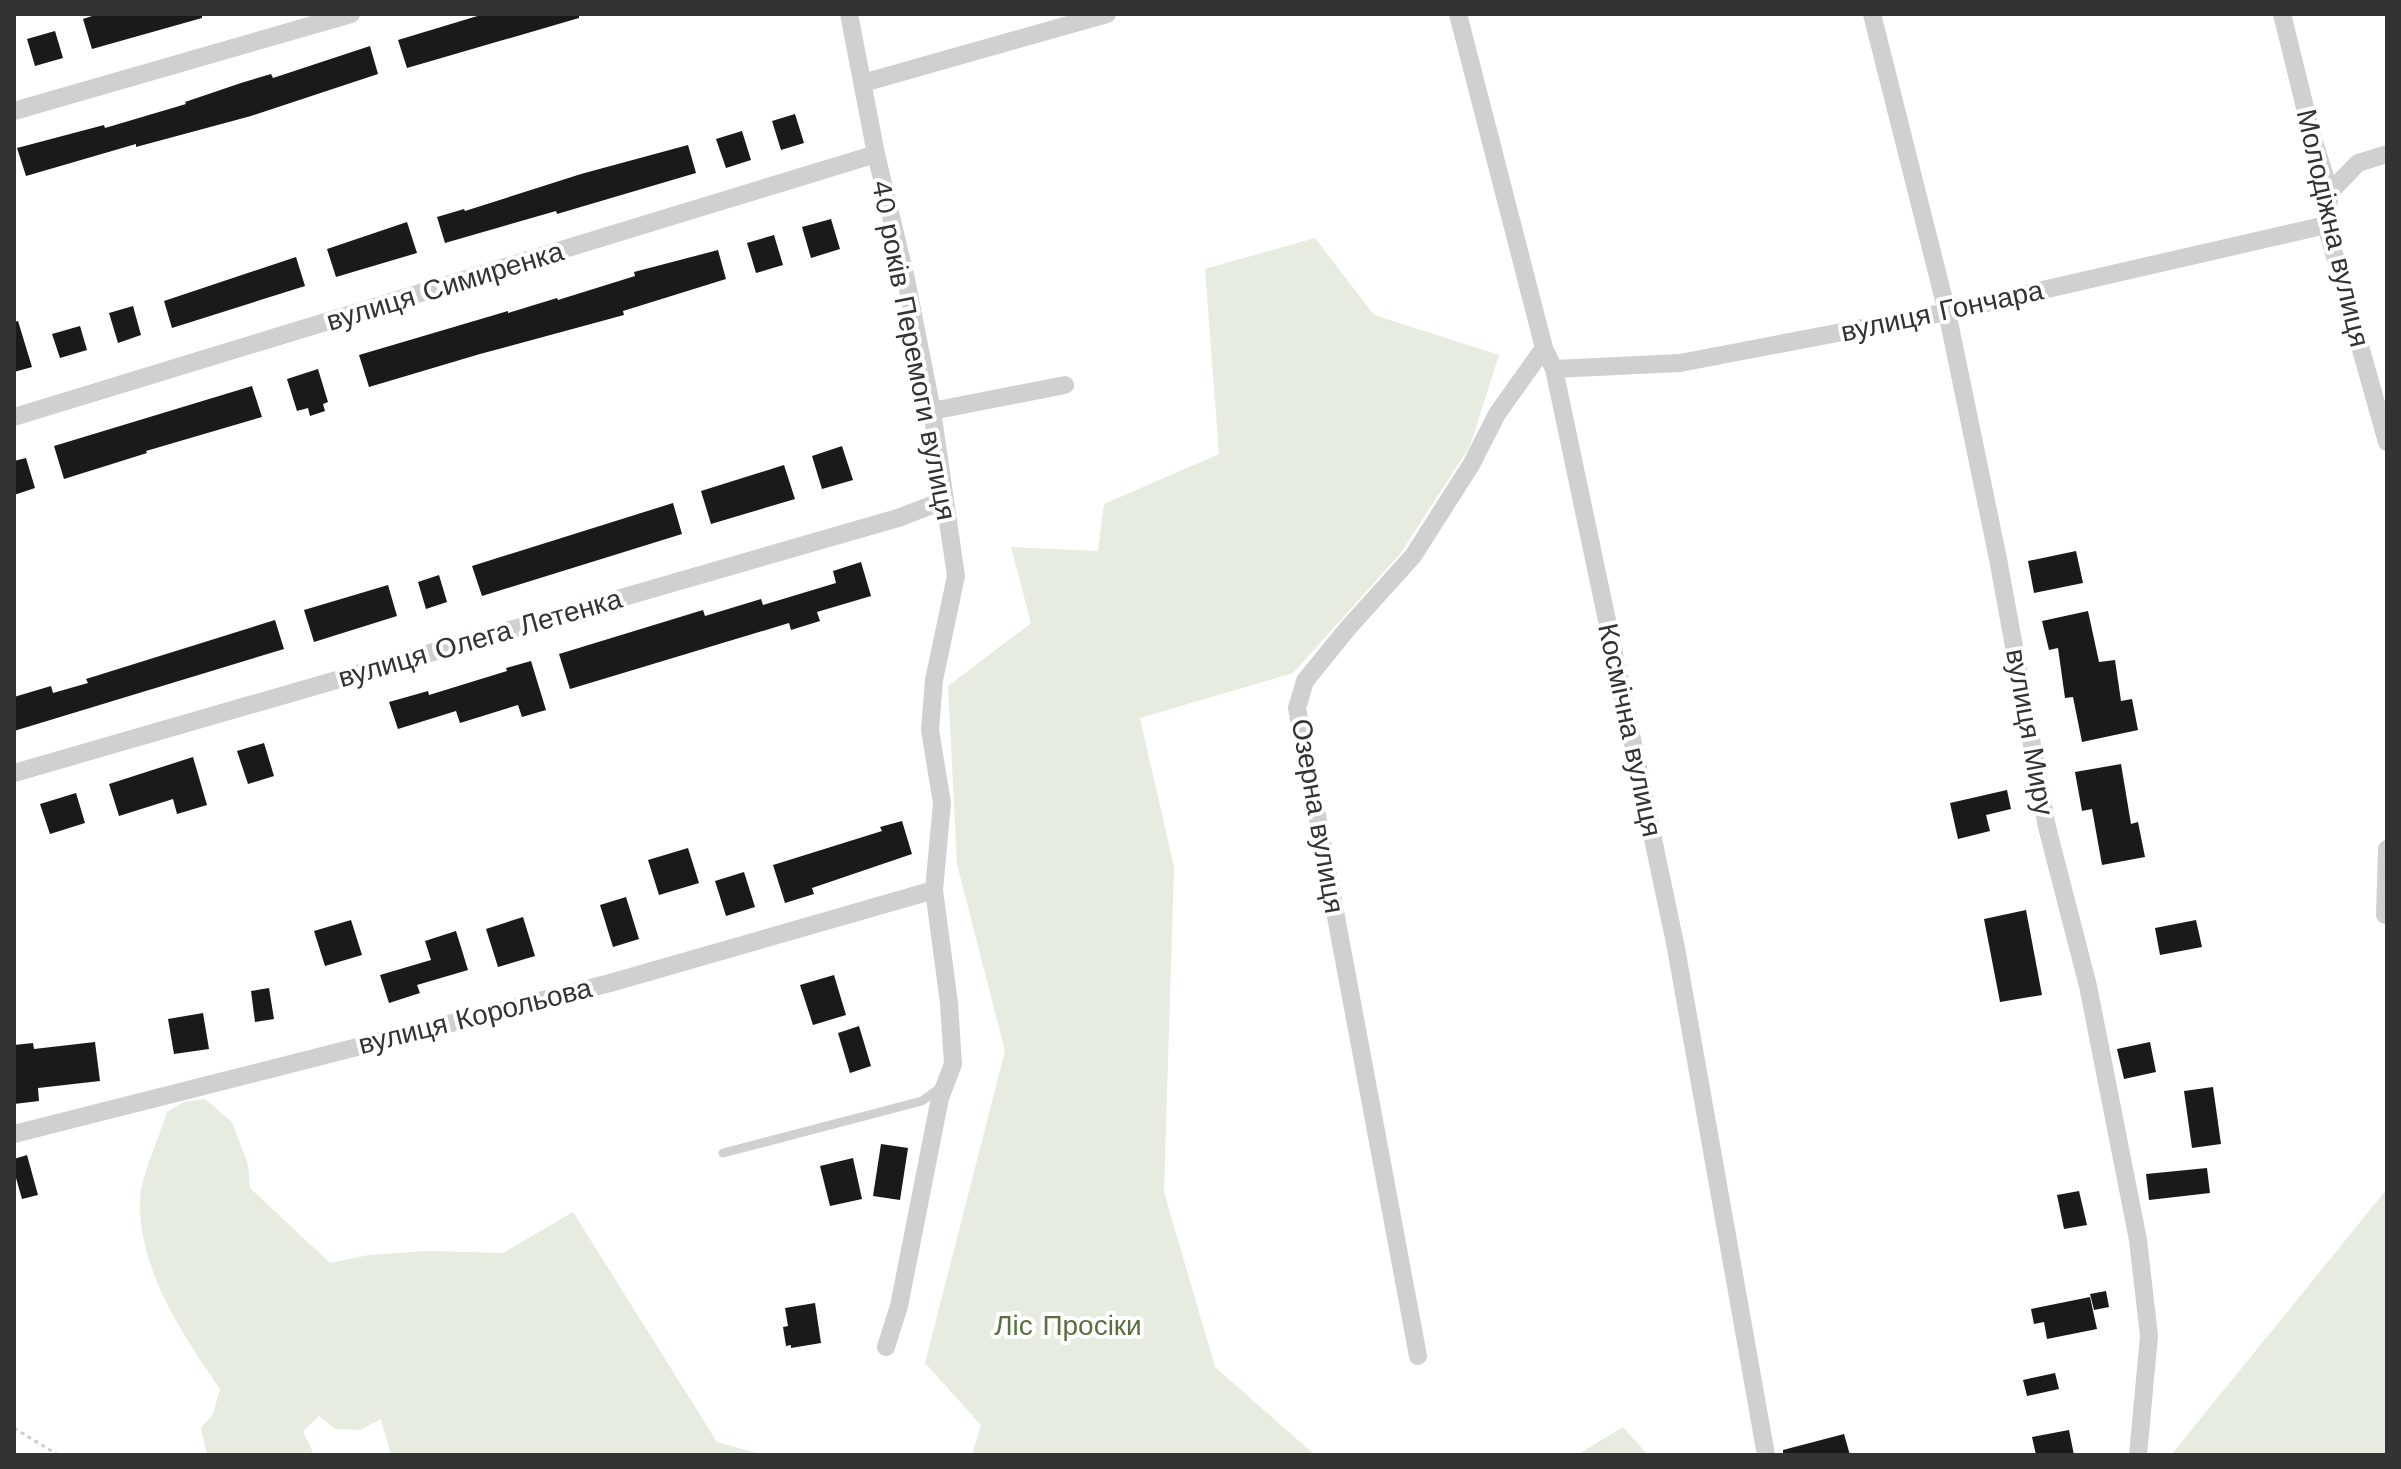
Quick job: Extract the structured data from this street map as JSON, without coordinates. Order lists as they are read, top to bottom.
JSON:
{
  "streets": {
    "street": [
      "Молодіжна вулиця",
      "вулиця Симиренка",
      "вулиця Гончара",
      "40 років Перемоги вулиця",
      "вулиця Олега Летенка",
      "Космічна вулиця",
      "вулиця Миру",
      "Озерна вулиця",
      "вулиця Корольова"
    ]
  },
  "crossings": [
    ["Молодіжна вулиця", "вулиця Гончара"],
    ["вулиця Симиренка", "40 років Перемоги вулиця"],
    ["вулиця Гончара", "Космічна вулиця"],
    ["вулиця Гончара", "вулиця Миру"],
    ["40 років Перемоги вулиця", "вулиця Олега Летенка"],
    ["40 років Перемоги вулиця", "вулиця Корольова"],
    ["Космічна вулиця", "Озерна вулиця"]
  ],
  "parks": ["Ліс Просіки"]
}
